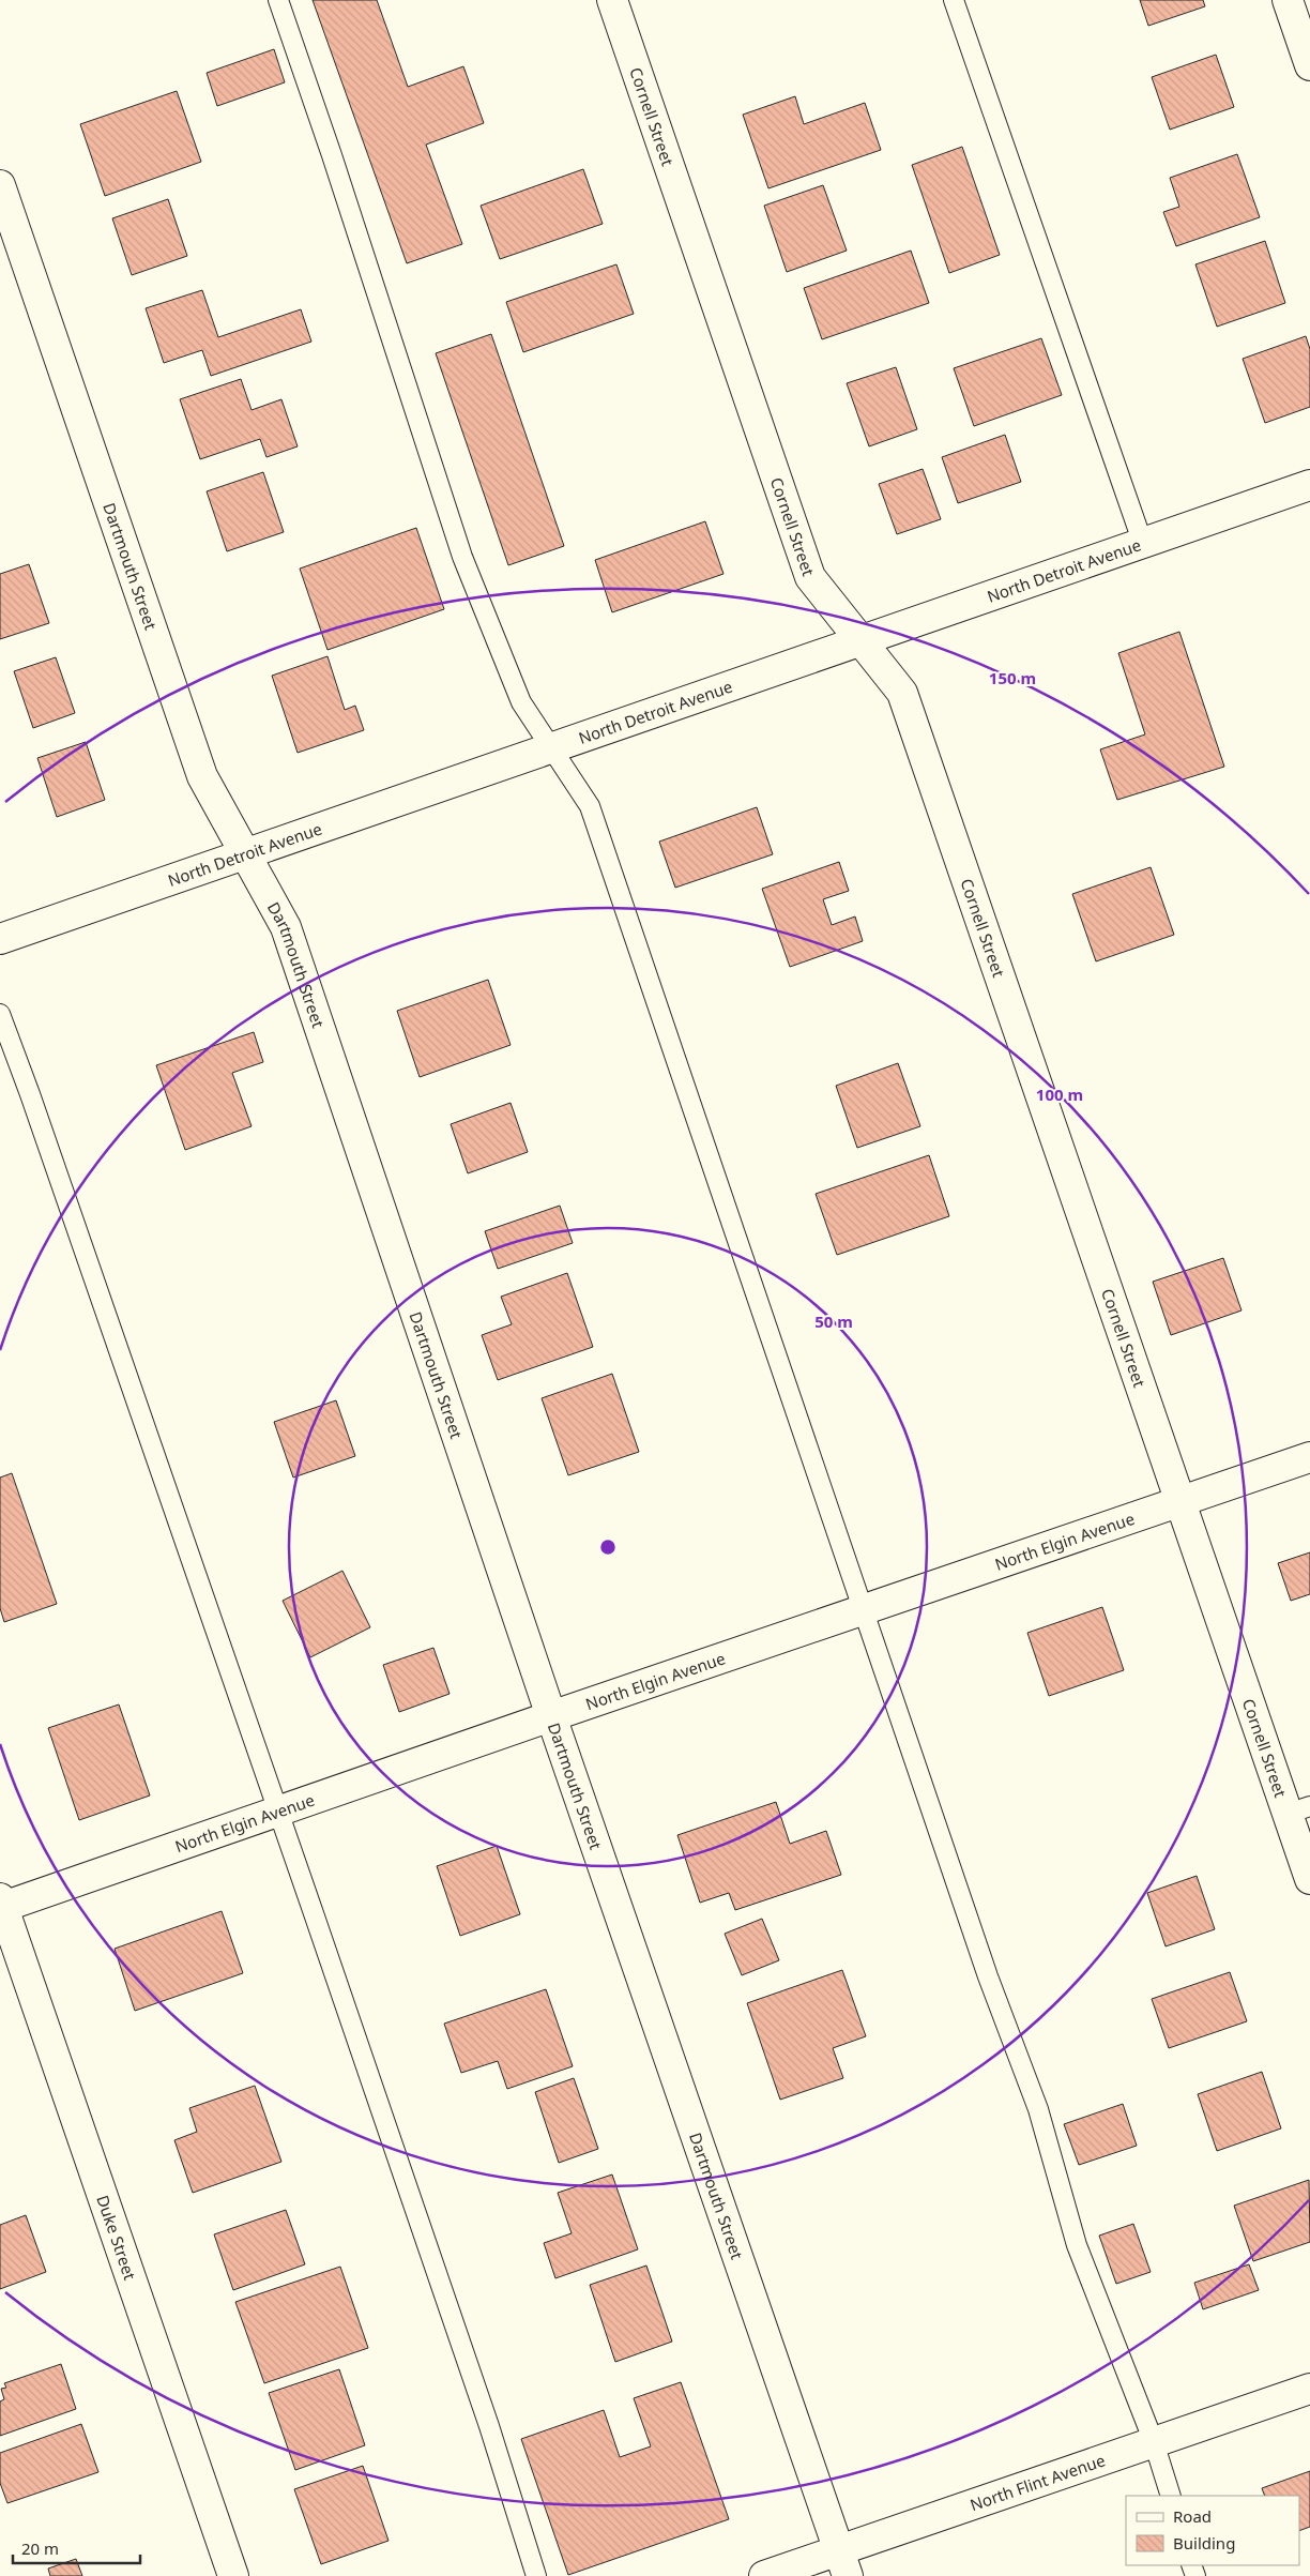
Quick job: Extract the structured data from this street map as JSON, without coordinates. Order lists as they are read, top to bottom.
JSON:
{
  "streets": {
    "street": [
      "Cornell Street",
      "Dartmouth Street",
      "North Detroit Avenue",
      "North Elgin Avenue",
      "Duke Street",
      "North Flint Avenue"
    ]
  },
  "crossings": [
    ["Cornell Street", "North Detroit Avenue"],
    ["Cornell Street", "North Elgin Avenue"],
    ["Dartmouth Street", "North Detroit Avenue"],
    ["Dartmouth Street", "North Elgin Avenue"],
    ["Dartmouth Street", "North Flint Avenue"],
    ["North Elgin Avenue", "Duke Street"]
  ],
  "legend": ["Road", "Building"],
  "scale_bar": "20 m",
  "rings": ["150 m", "100 m", "50 m"]
}
